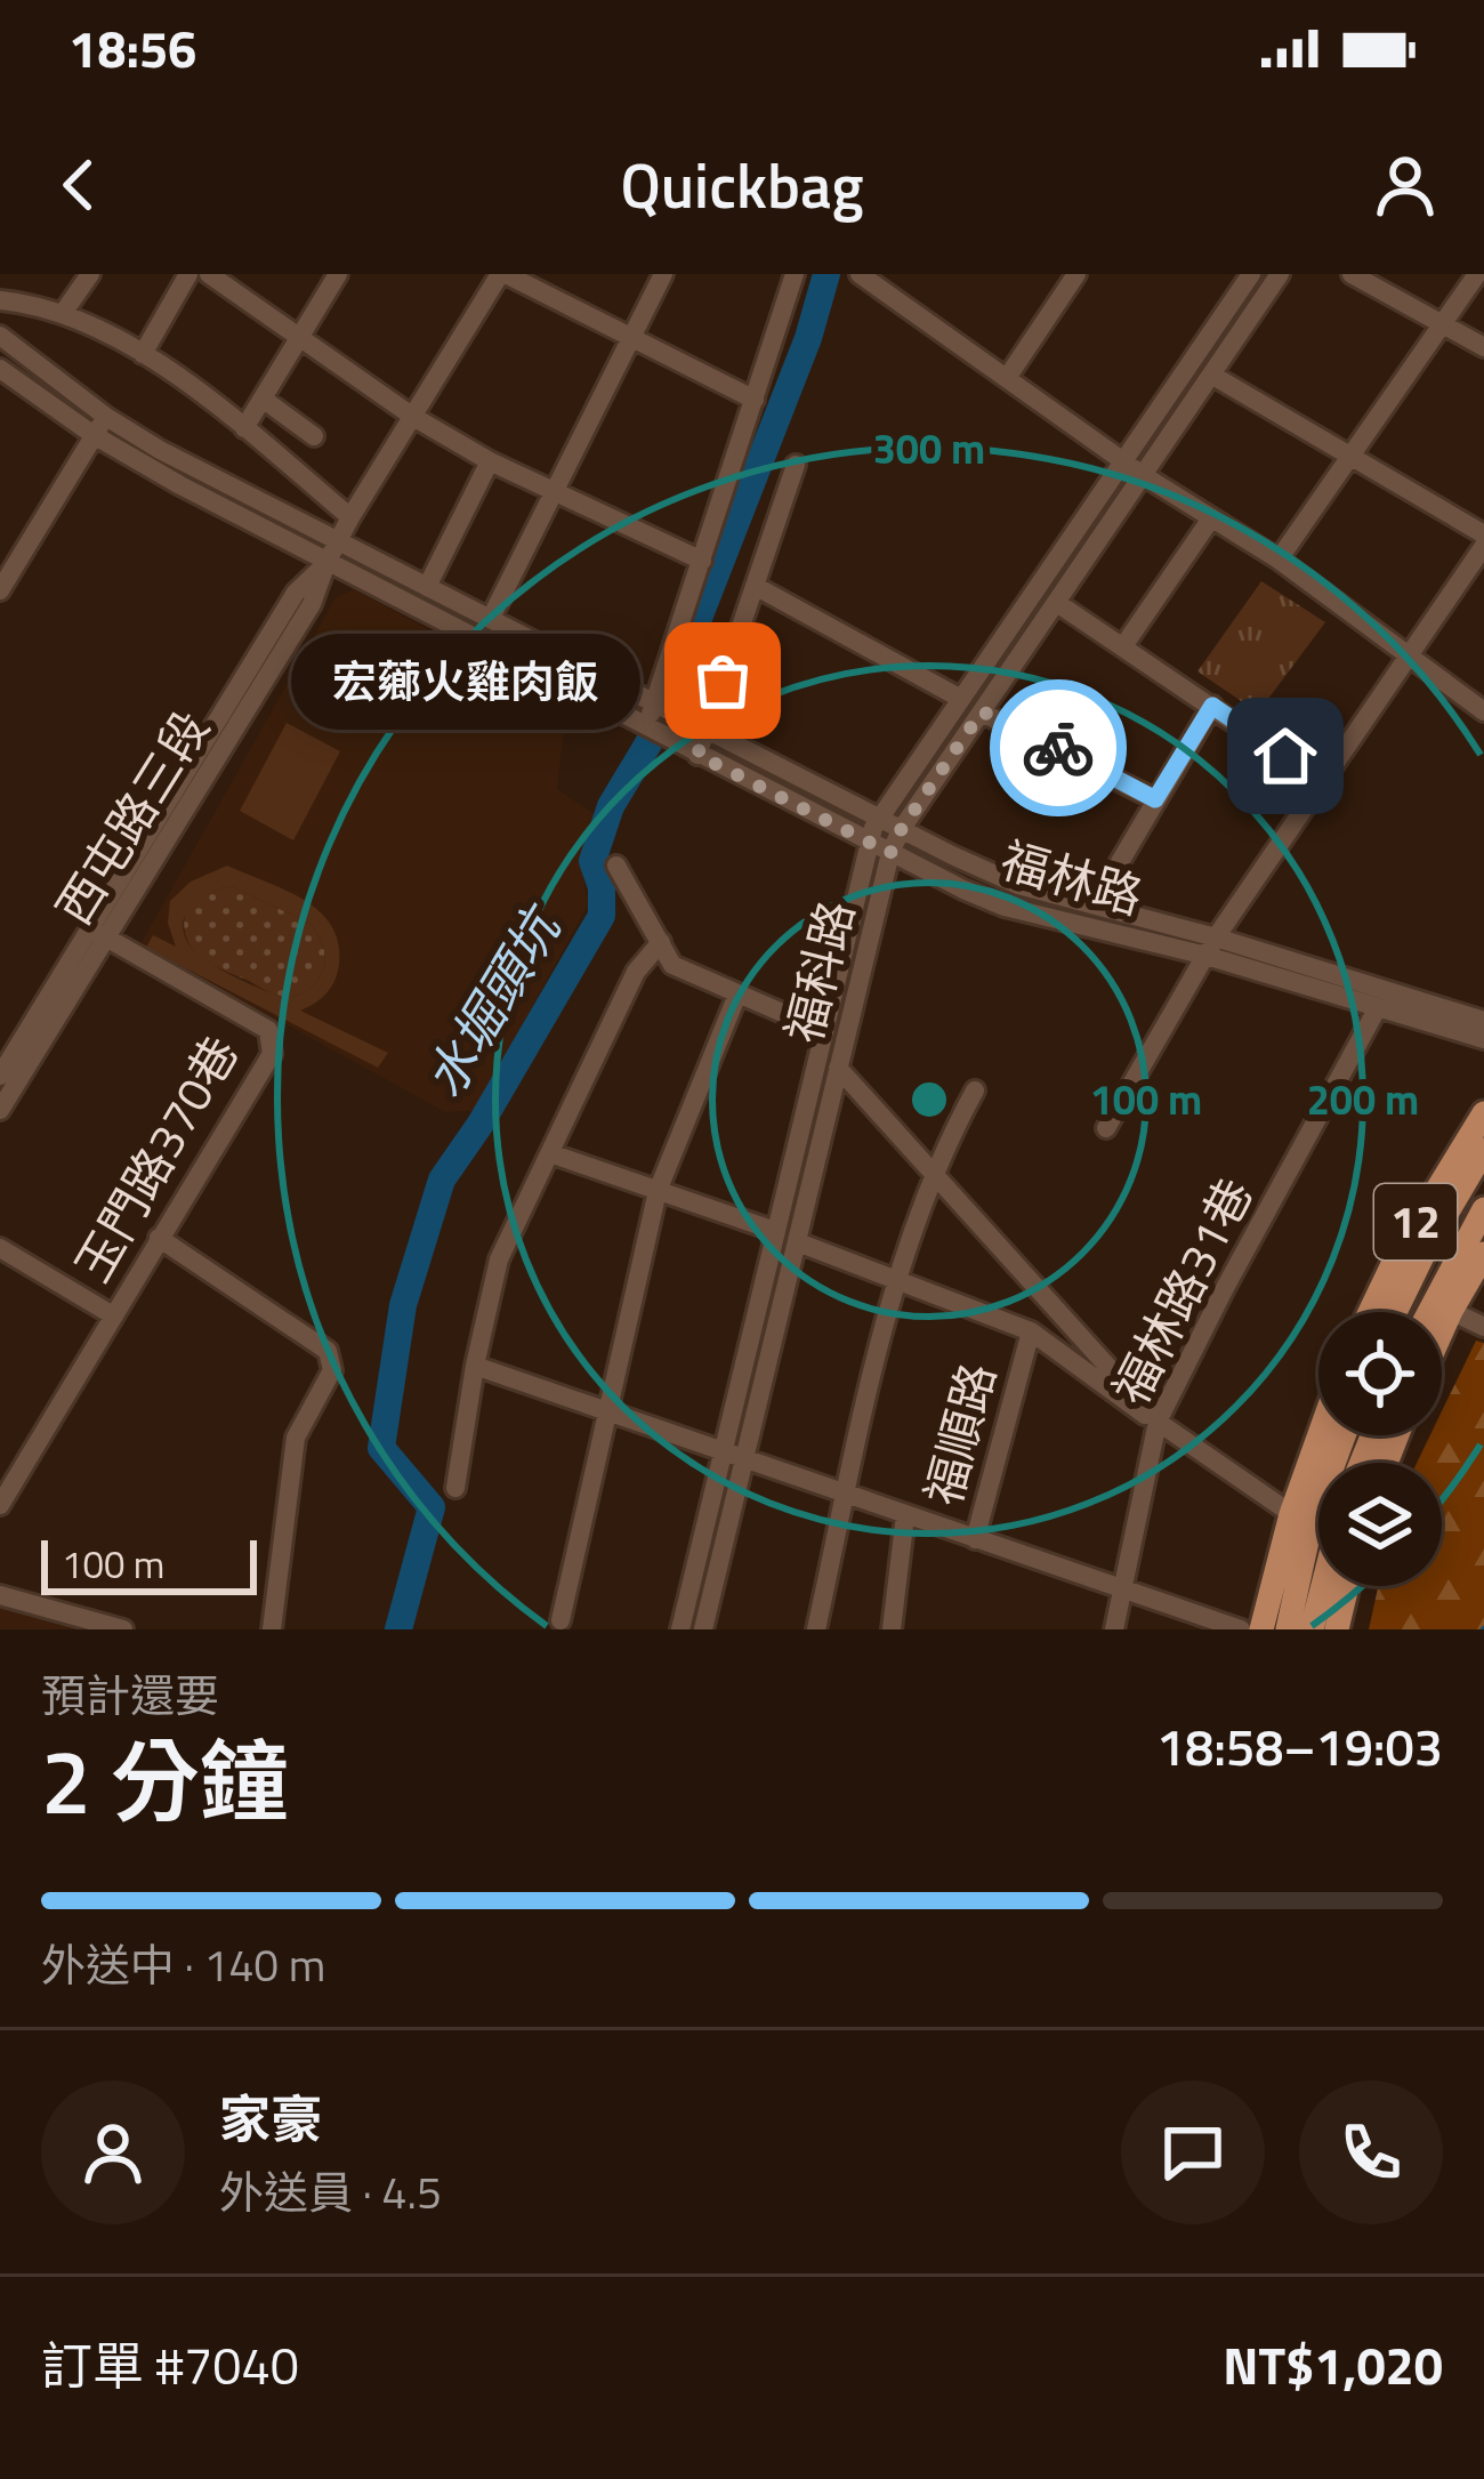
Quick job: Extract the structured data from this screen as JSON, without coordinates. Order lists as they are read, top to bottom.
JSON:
{
  "streets": {
    "main road": ["12"],
    "street": [
      "西屯路三段",
      "福林路",
      "福科路",
      "玉門路370巷",
      "福林路31巷",
      "福順路"
    ]
  },
  "crossings": [
    ["西屯路三段", "福林路"],
    ["西屯路三段", "玉門路370巷"],
    ["福林路", "福科路"],
    ["福林路", "福林路31巷"],
    ["福科路", "福順路"]
  ],
  "water": ["水堀頭坑"],
  "places": ["宏薌火雞肉飯"],
  "scale_bar": "100 m",
  "page": {
    "status": "18:56",
    "header": "Quickbag",
    "bubble": "宏薌火雞肉飯",
    "scale": "100 m",
    "heading": ["2 分鐘", "預計還要", "18:58–19:03"],
    "panel": [
      "家豪",
      "外送員 · 4.5",
      "訂單 #7040",
      "NT$1,020"
    ],
    "bar": "外送中 · 140 m"
  },
  "rings": ["300 m", "100 m", "200 m"]
}
